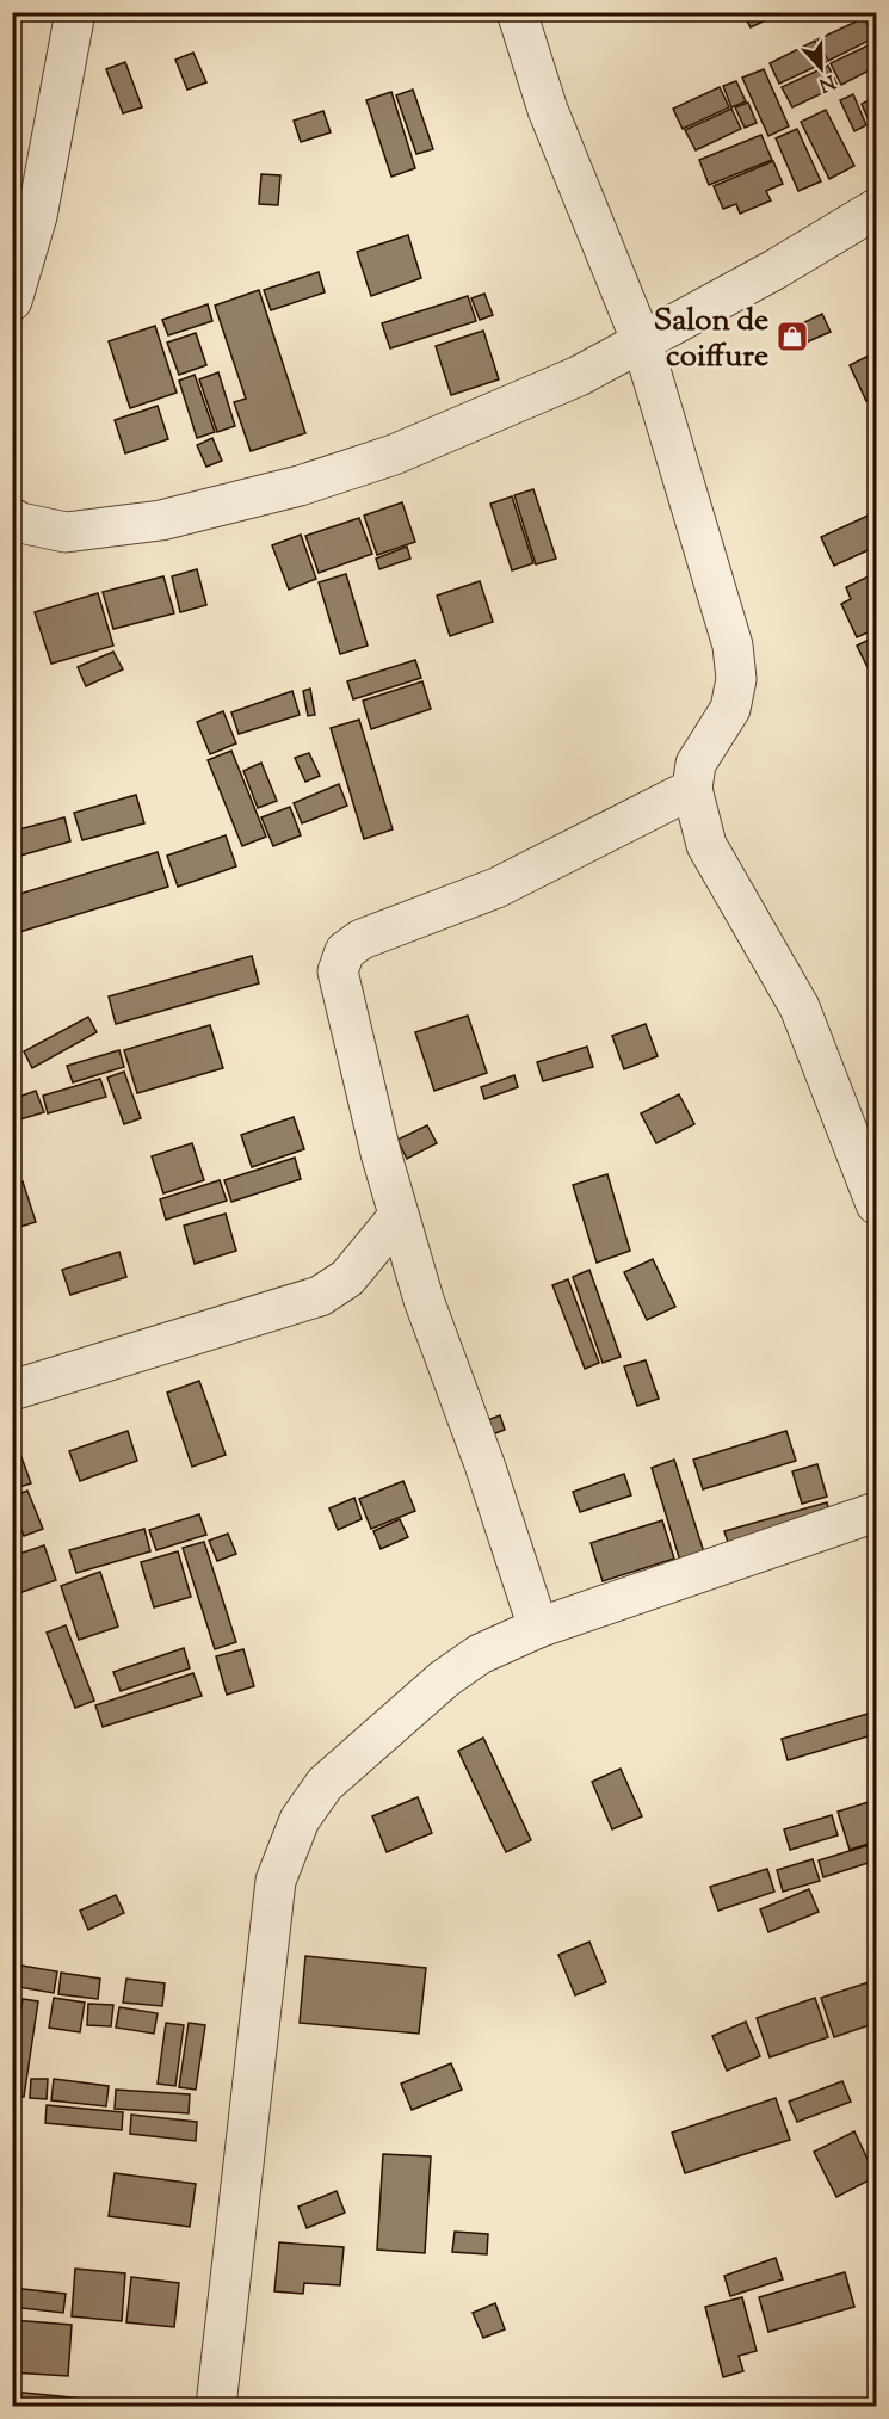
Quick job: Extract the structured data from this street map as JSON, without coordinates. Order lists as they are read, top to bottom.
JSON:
{
  "places": {
    "shop": ["Salon de coiffure"]
  },
  "north": "bottom"
}
